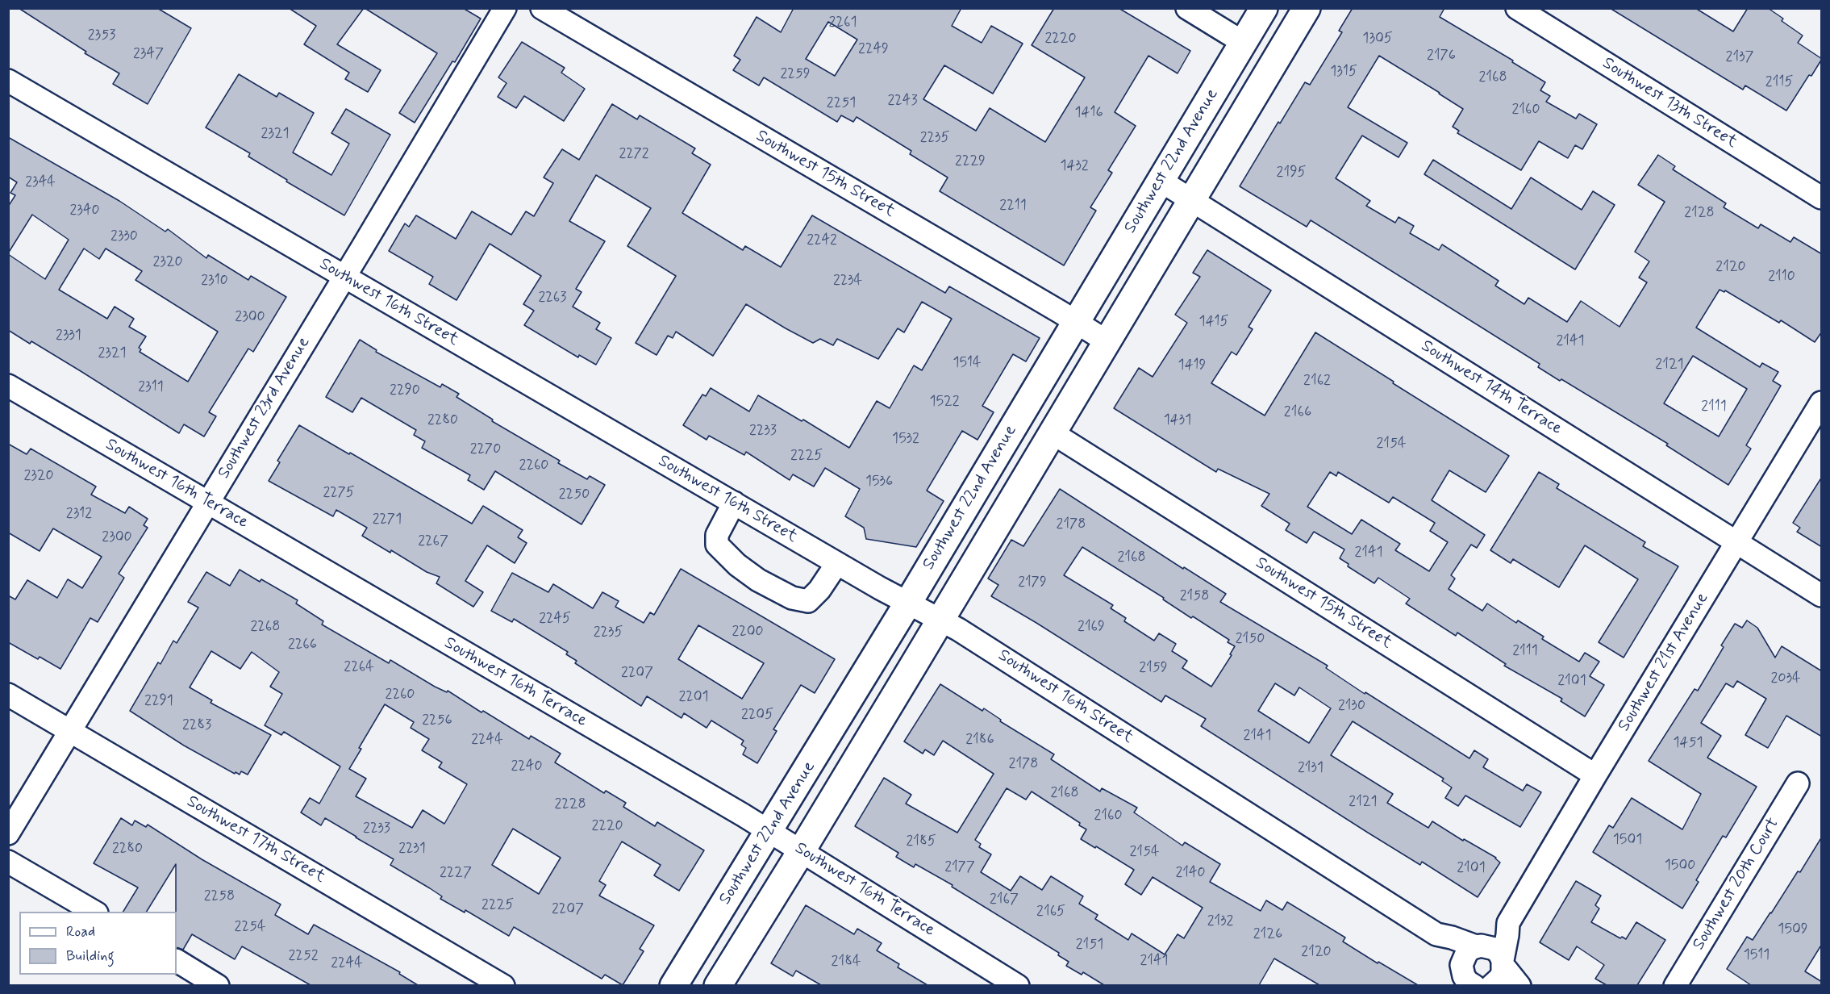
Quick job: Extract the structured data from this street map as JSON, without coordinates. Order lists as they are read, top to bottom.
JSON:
{
  "streets": {
    "main road": ["Southwest 22nd Avenue"],
    "street": [
      "Southwest 13th Street",
      "Southwest 15th Street",
      "Southwest 16th Street",
      "Southwest 14th Terrace",
      "Southwest 23rd Avenue",
      "Southwest 16th Terrace",
      "Southwest 21st Avenue",
      "Southwest 17th Street",
      "Southwest 20th Court"
    ]
  },
  "crossings": [
    ["Southwest 22nd Avenue", "Southwest 15th Street"],
    ["Southwest 22nd Avenue", "Southwest 16th Street"],
    ["Southwest 22nd Avenue", "Southwest 14th Terrace"],
    ["Southwest 22nd Avenue", "Southwest 16th Terrace"],
    ["Southwest 15th Street", "Southwest 21st Avenue"],
    ["Southwest 16th Street", "Southwest 23rd Avenue"],
    ["Southwest 16th Street", "Southwest 21st Avenue"],
    ["Southwest 14th Terrace", "Southwest 21st Avenue"],
    ["Southwest 23rd Avenue", "Southwest 16th Terrace"],
    ["Southwest 23rd Avenue", "Southwest 17th Street"]
  ],
  "house_numbers": [
    "2261",
    "2353",
    "2220",
    "1305",
    "2249",
    "2347",
    "2176",
    "2137",
    "1315",
    "2259",
    "2168",
    "2115",
    "2243",
    "2251",
    "2160",
    "1416",
    "2321",
    "2235",
    "2272",
    "2229",
    "1432",
    "2195",
    "2344",
    "2211",
    "2340",
    "2128",
    "2330",
    "2242",
    "2320",
    "2120",
    "2110",
    "2310",
    "2234",
    "2263",
    "2300",
    "1415",
    "2331",
    "2141",
    "2321",
    "1514",
    "2121",
    "1419",
    "2162",
    "2311",
    "2290",
    "1522",
    "2111",
    "2166",
    "2280",
    "1431",
    "2233",
    "1532",
    "2154",
    "2270",
    "2225",
    "2260",
    "2320",
    "1536",
    "2275",
    "2250",
    "2312",
    "2271",
    "2178",
    "2300",
    "2267",
    "2141",
    "2168",
    "2179",
    "2158",
    "2245",
    "2268",
    "2169",
    "2200",
    "2235",
    "2150",
    "2266",
    "2111",
    "2264",
    "2159",
    "2207",
    "2034",
    "2101",
    "2260",
    "2201",
    "2291",
    "2130",
    "2205",
    "2256",
    "2283",
    "2141",
    "2244",
    "2186",
    "1451",
    "2178",
    "2240",
    "2131",
    "2168",
    "2121",
    "2228",
    "2160",
    "2220",
    "2233",
    "1501",
    "2185",
    "2280",
    "2231",
    "2154",
    "1500",
    "2177",
    "2101",
    "2227",
    "2140",
    "2258",
    "2167",
    "2225",
    "2207",
    "2165",
    "2132",
    "2254",
    "1509",
    "2126",
    "2151",
    "2120",
    "1511",
    "2252",
    "2141",
    "2184",
    "2244"
  ],
  "legend": ["Road", "Building"]
}
